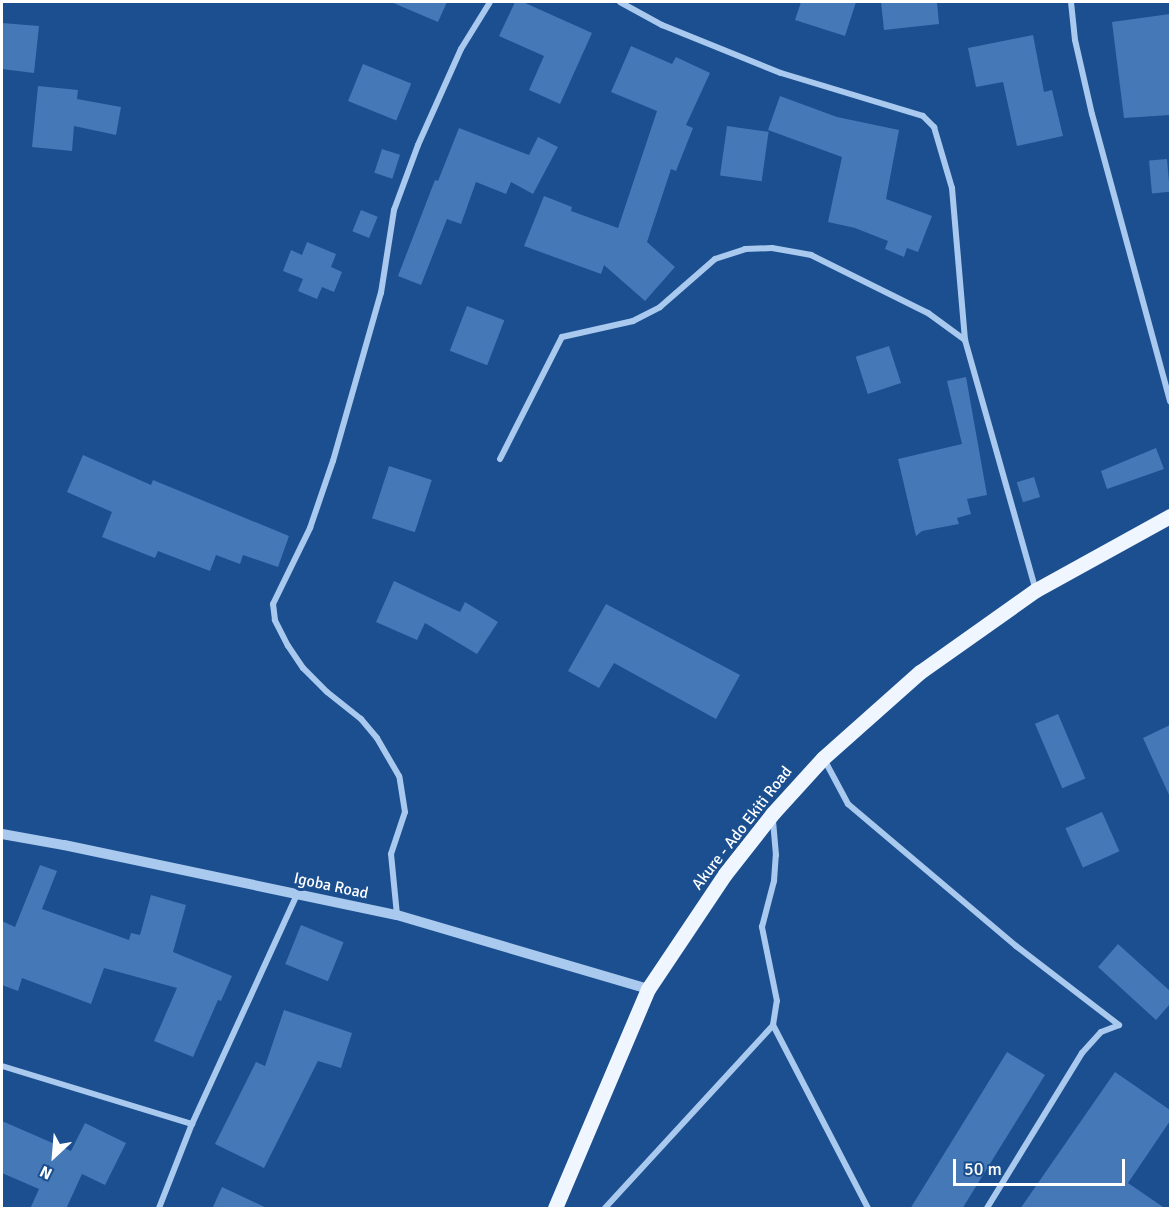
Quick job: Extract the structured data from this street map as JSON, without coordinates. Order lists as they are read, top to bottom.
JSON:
{
  "streets": {
    "main road": ["Akure - Ado Ekiti Road"],
    "street": ["Igoba Road"]
  },
  "crossings": [
    ["Akure - Ado Ekiti Road", "Igoba Road"]
  ],
  "scale_bar": "50 m",
  "north": "bottom left"
}
